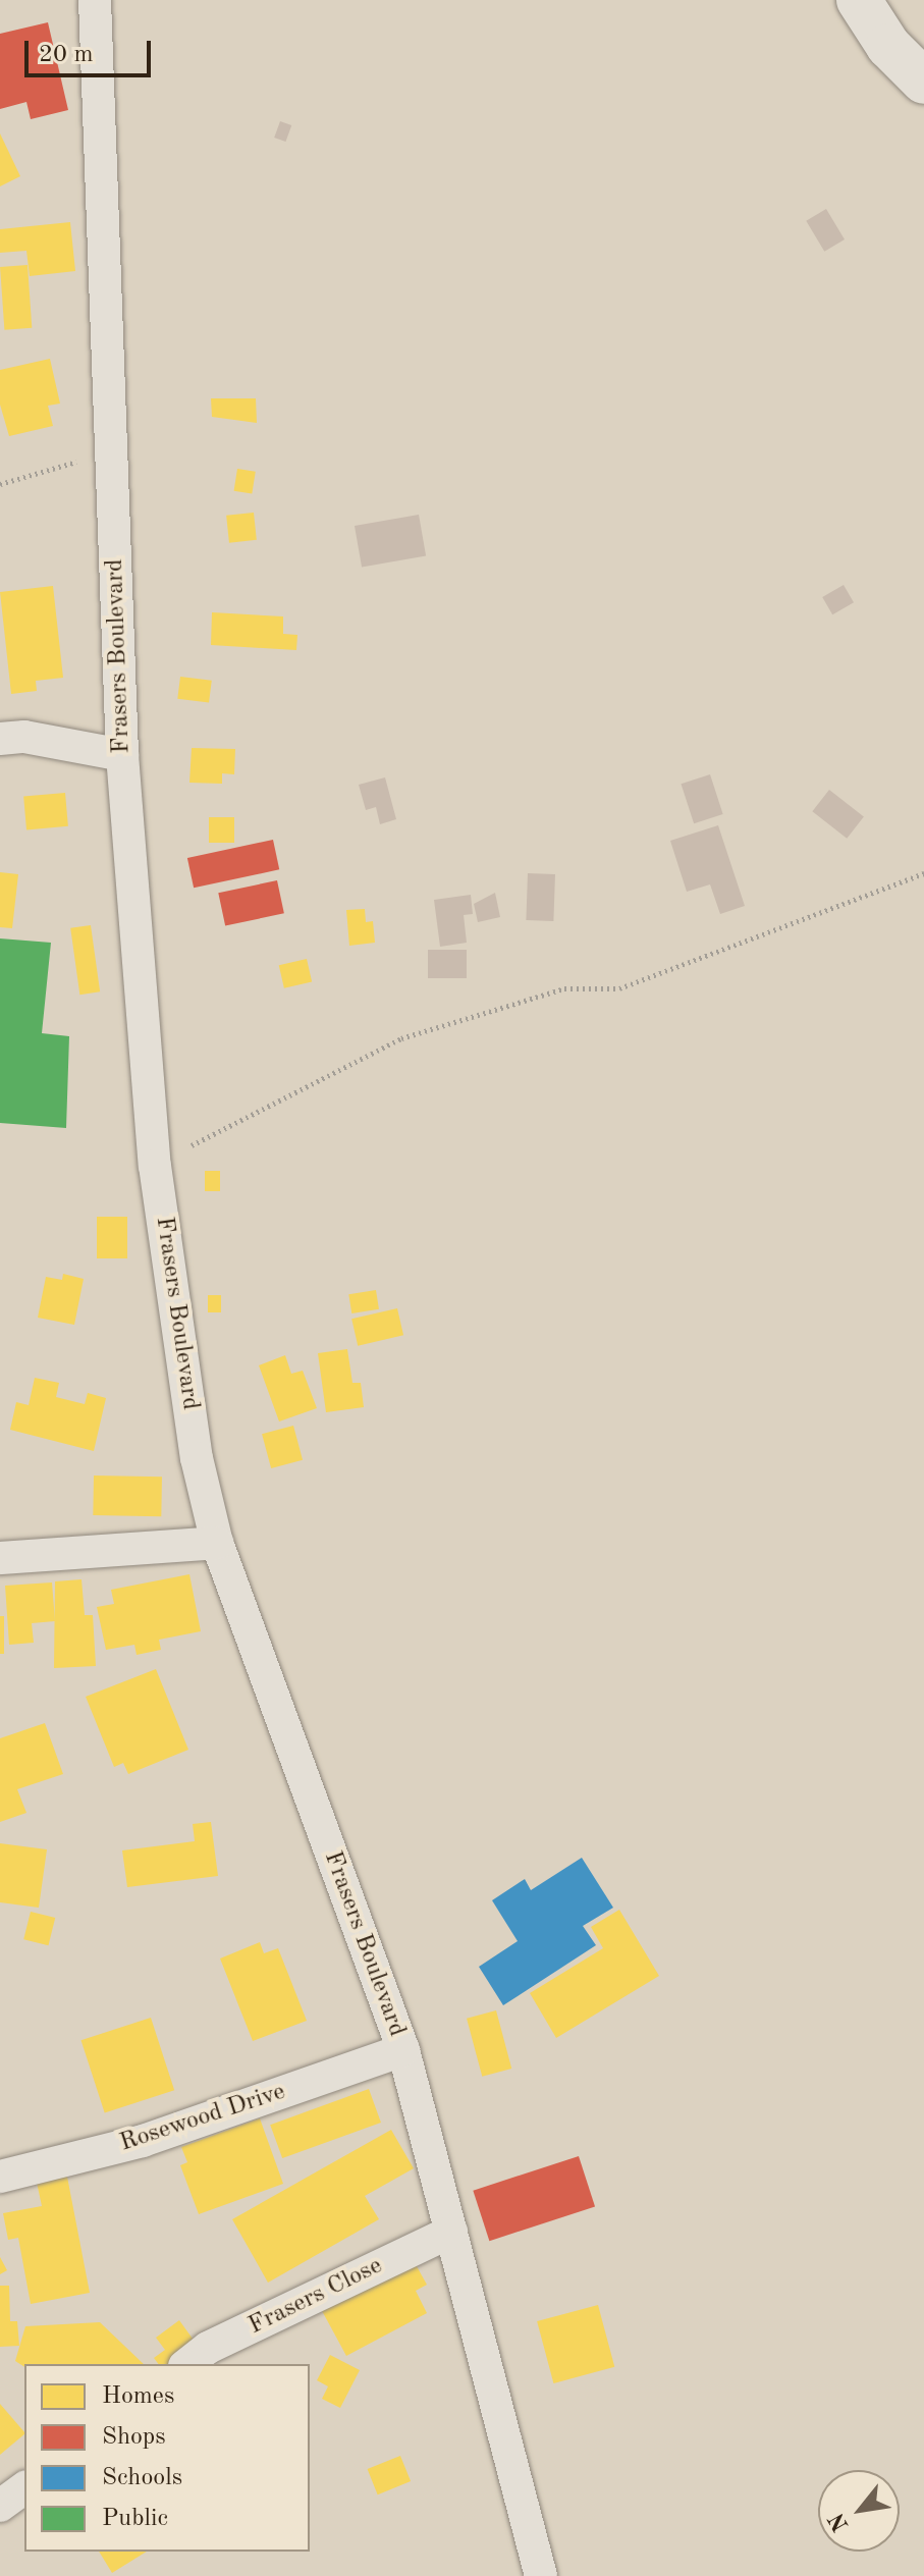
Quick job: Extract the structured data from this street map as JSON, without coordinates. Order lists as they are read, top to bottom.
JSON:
{
  "streets": {
    "street": ["Frasers Boulevard", "Rosewood Drive", "Frasers Close"]
  },
  "crossings": [
    ["Frasers Boulevard", "Rosewood Drive"],
    ["Frasers Boulevard", "Frasers Close"]
  ],
  "legend": [
    "Homes",
    "Shops",
    "Schools",
    "Public"
  ],
  "scale_bar": "20 m",
  "north": "bottom left"
}
